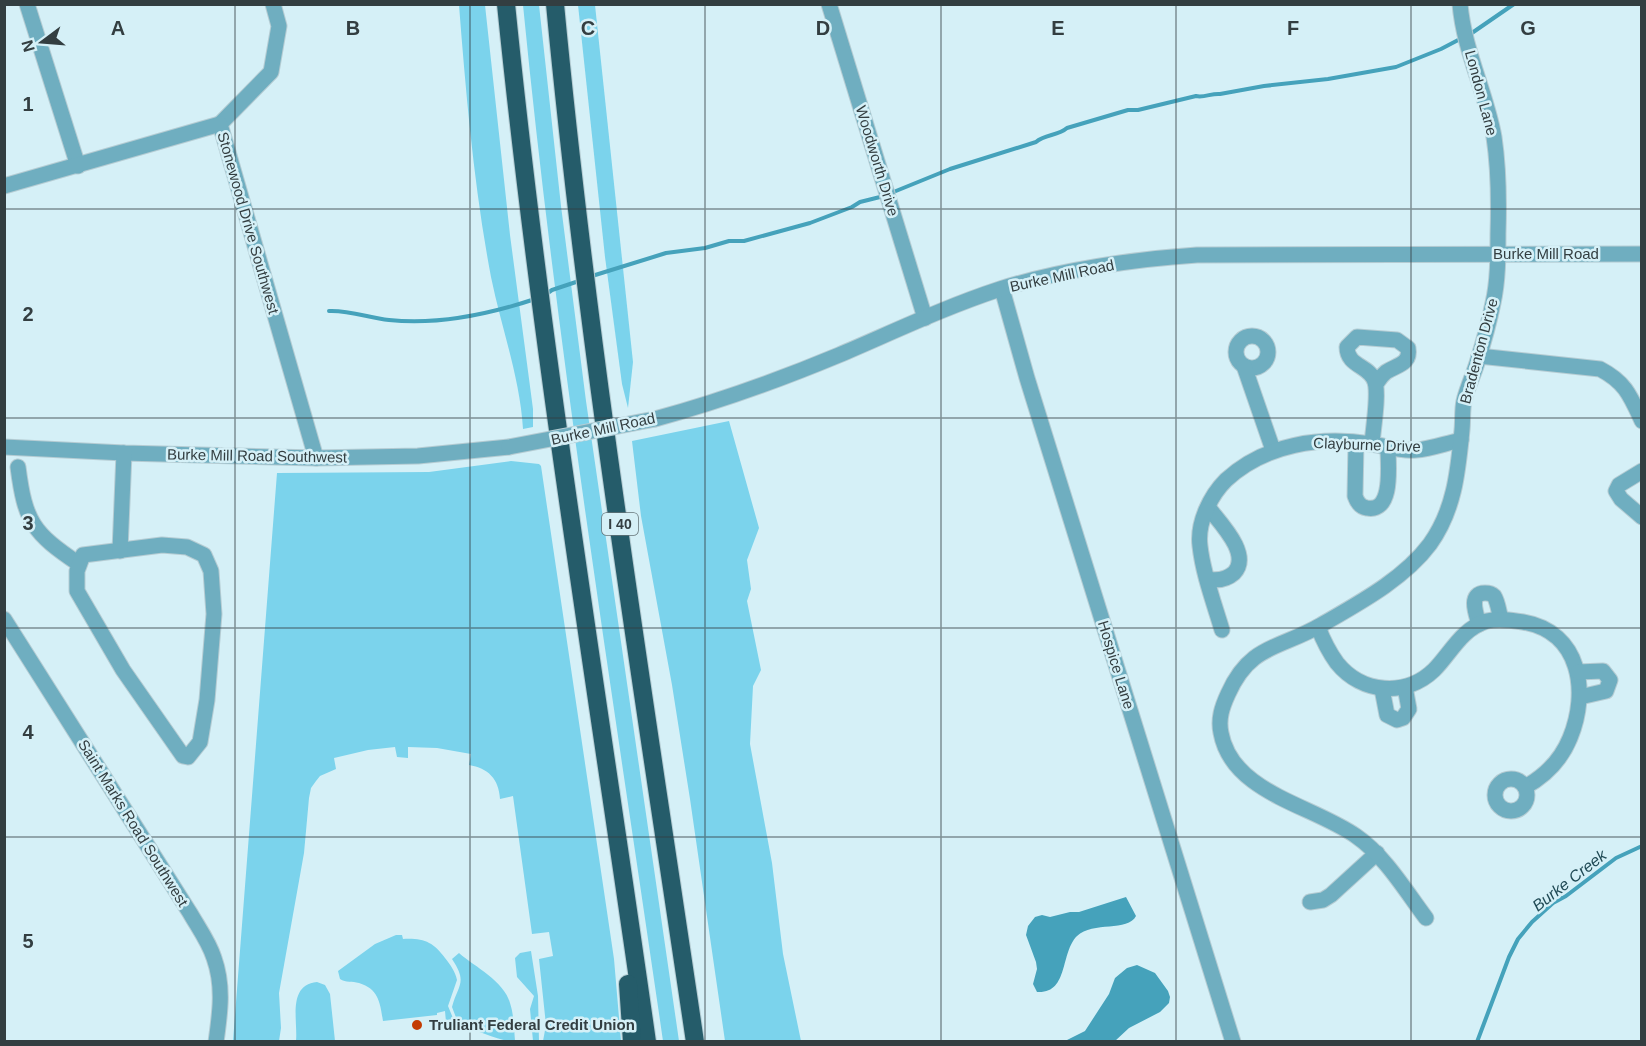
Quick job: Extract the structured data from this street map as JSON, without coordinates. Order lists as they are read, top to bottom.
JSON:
{
  "streets": {
    "highway": ["I 40"],
    "street": [
      "London Lane",
      "Woodworth Drive",
      "Stonewood Drive Southwest",
      "Burke Mill Road",
      "Bradenton Drive",
      "Clayburne Drive",
      "Burke Mill Road Southwest",
      "Hospice Lane",
      "Saint Marks Road Southwest"
    ]
  },
  "crossings": [
    ["London Lane", "Burke Mill Road"],
    ["London Lane", "Bradenton Drive"],
    ["Woodworth Drive", "Burke Mill Road"],
    ["Stonewood Drive Southwest", "Burke Mill Road Southwest"],
    ["Burke Mill Road", "Bradenton Drive"],
    ["Burke Mill Road", "Burke Mill Road Southwest"],
    ["Burke Mill Road", "Hospice Lane"],
    ["Bradenton Drive", "Clayburne Drive"]
  ],
  "water": ["Burke Creek"],
  "places": ["Truliant Federal Credit Union"],
  "north": "left",
  "grid": {
    "columns": [
      "A",
      "B",
      "C",
      "D",
      "E",
      "F",
      "G"
    ],
    "rows": [
      "1",
      "2",
      "3",
      "4",
      "5"
    ]
  }
}
